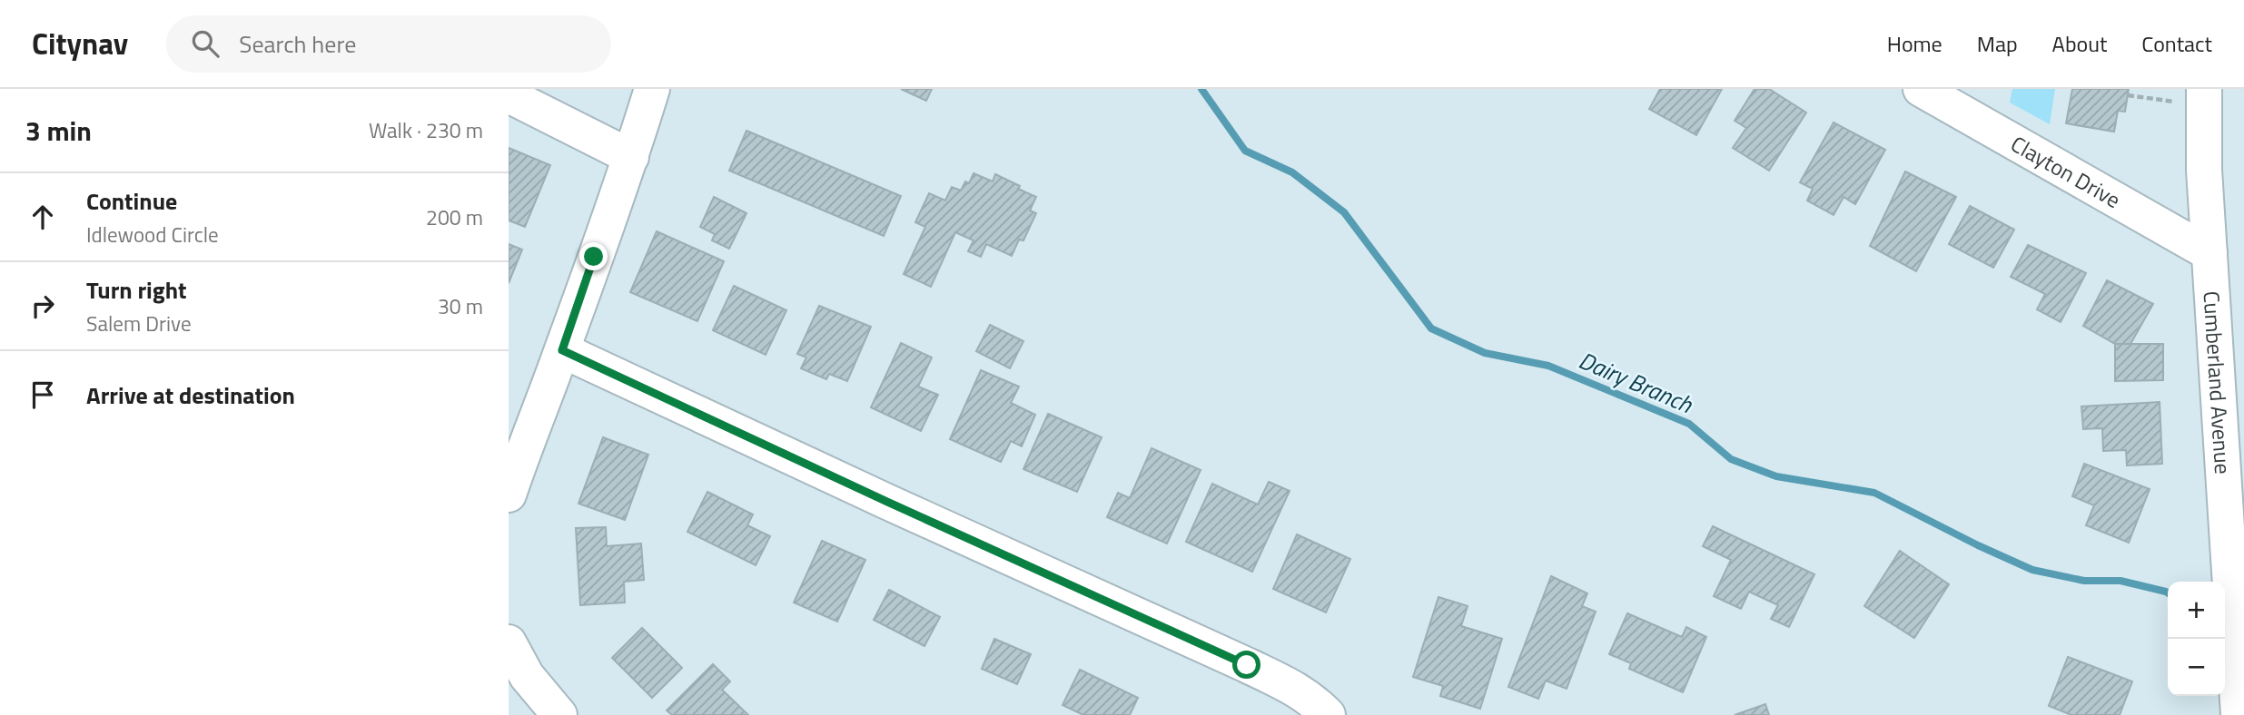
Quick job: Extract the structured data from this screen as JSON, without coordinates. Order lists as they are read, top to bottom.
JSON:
{
  "streets": {
    "street": ["Clayton Drive", "Cumberland Avenue"]
  },
  "crossings": [
    ["Clayton Drive", "Cumberland Avenue"]
  ],
  "water": ["Dairy Branch"],
  "page": {
    "header": "Citynav",
    "search": "Search here",
    "nav": [
      "Home",
      "Map",
      "About",
      "Contact"
    ],
    "heading": ["3 min", "Walk · 230 m"],
    "list": [
      ["Continue", "Idlewood Circle", "200 m"],
      ["Turn right", "Salem Drive", "30 m"],
      "Arrive at destination"
    ],
    "map_buttons": ["+", "−"]
  }
}
